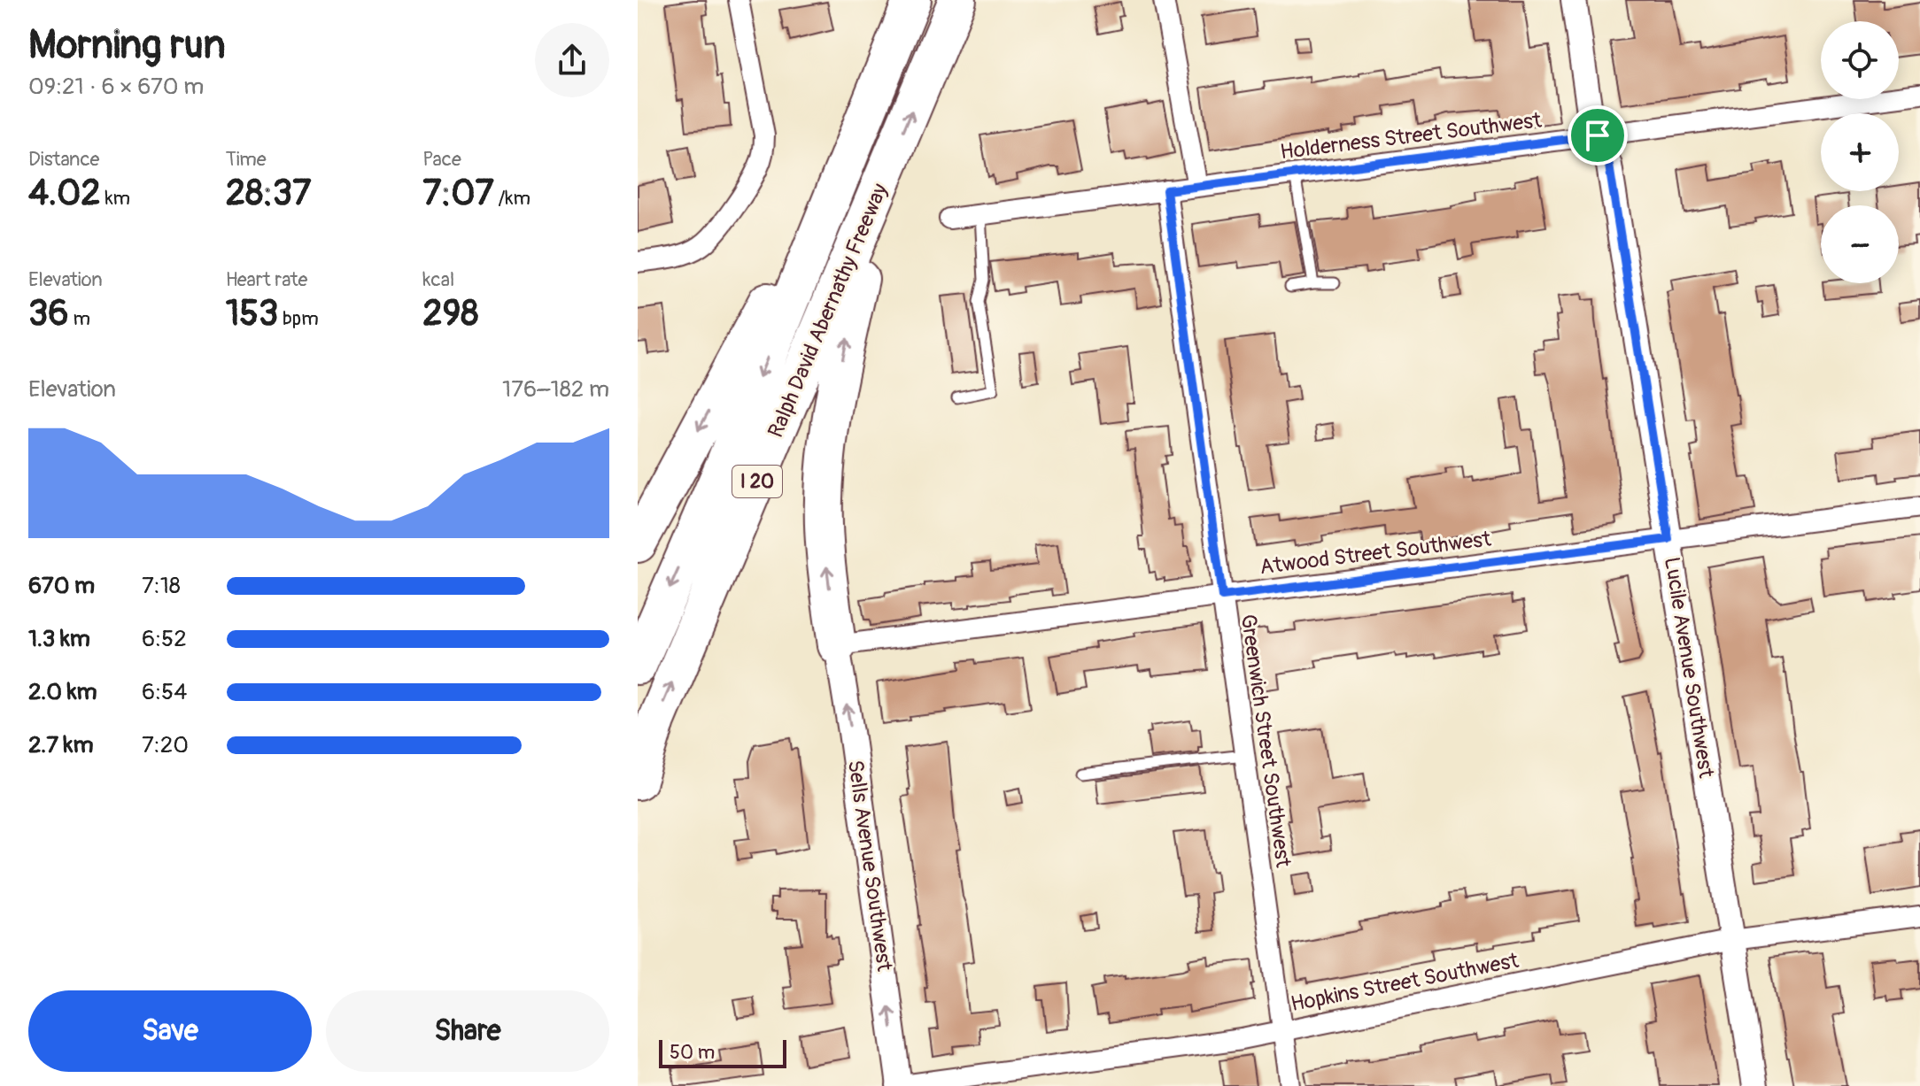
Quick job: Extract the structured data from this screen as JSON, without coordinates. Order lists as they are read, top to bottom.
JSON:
{
  "streets": {
    "highway": ["Ralph David Abernathy Freeway", "I 20"],
    "street": [
      "Holderness Street Southwest",
      "Atwood Street Southwest",
      "Lucile Avenue Southwest",
      "Greenwich Street Southwest",
      "Sells Avenue Southwest",
      "Hopkins Street Southwest"
    ]
  },
  "crossings": [
    ["Holderness Street Southwest", "Lucile Avenue Southwest"],
    ["Holderness Street Southwest", "Greenwich Street Southwest"],
    ["Atwood Street Southwest", "Lucile Avenue Southwest"],
    ["Atwood Street Southwest", "Greenwich Street Southwest"],
    ["Atwood Street Southwest", "Sells Avenue Southwest"],
    ["Lucile Avenue Southwest", "Hopkins Street Southwest"],
    ["Greenwich Street Southwest", "Hopkins Street Southwest"],
    ["Sells Avenue Southwest", "Hopkins Street Southwest"]
  ],
  "one_way": ["Sells Avenue Southwest"],
  "scale_bar": "50 m",
  "page": {
    "heading": ["Morning run", "09:21 · 6 × 670 m"],
    "map_buttons": ["+", "−"],
    "stats": [
      ["Distance", "4.02 km"],
      ["Time", "28:37"],
      ["Pace", "7:07 /km"],
      ["Elevation", "36 m"],
      ["Heart rate", "153 bpm"],
      ["kcal", "298"]
    ],
    "chart": ["Elevation", "176–182 m"],
    "list": [
      {
        "name": "670 m",
        "note": "7:18"
      },
      {
        "name": "1.3 km",
        "note": "6:52"
      },
      {
        "name": "2.0 km",
        "note": "6:54"
      },
      {
        "name": "2.7 km",
        "note": "7:20"
      }
    ],
    "buttons": ["Save", "Share"],
    "scale": "50 m"
  }
}
